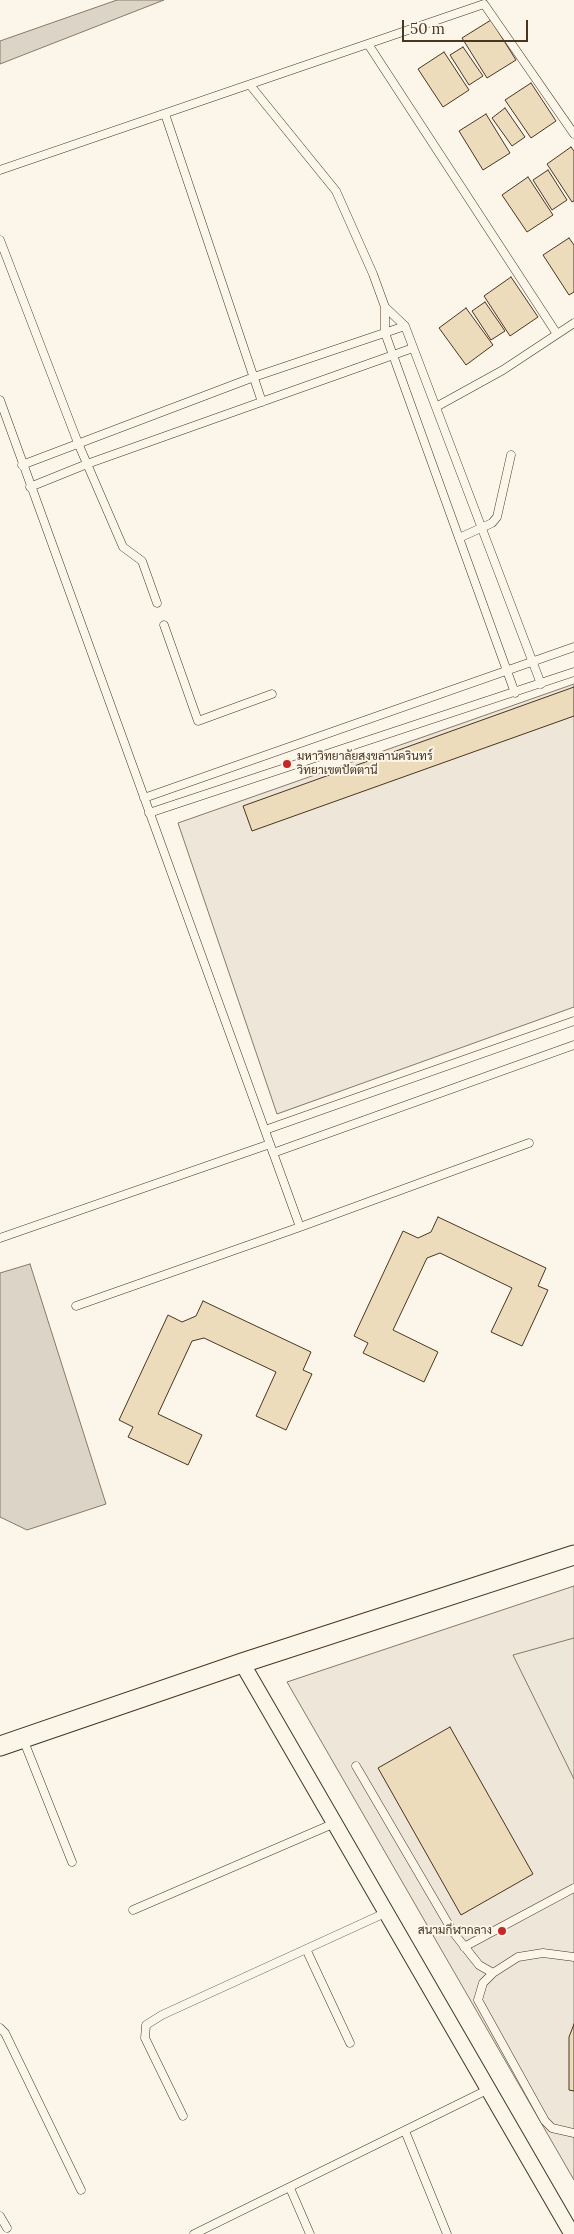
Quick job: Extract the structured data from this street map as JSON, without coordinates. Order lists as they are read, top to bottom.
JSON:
{
  "places": ["มหาวิทยาลัยสงขลานครินทร์ วิทยาเขตปัตตานี", "สนามกีฬากลาง"],
  "scale_bar": "50 m"
}
